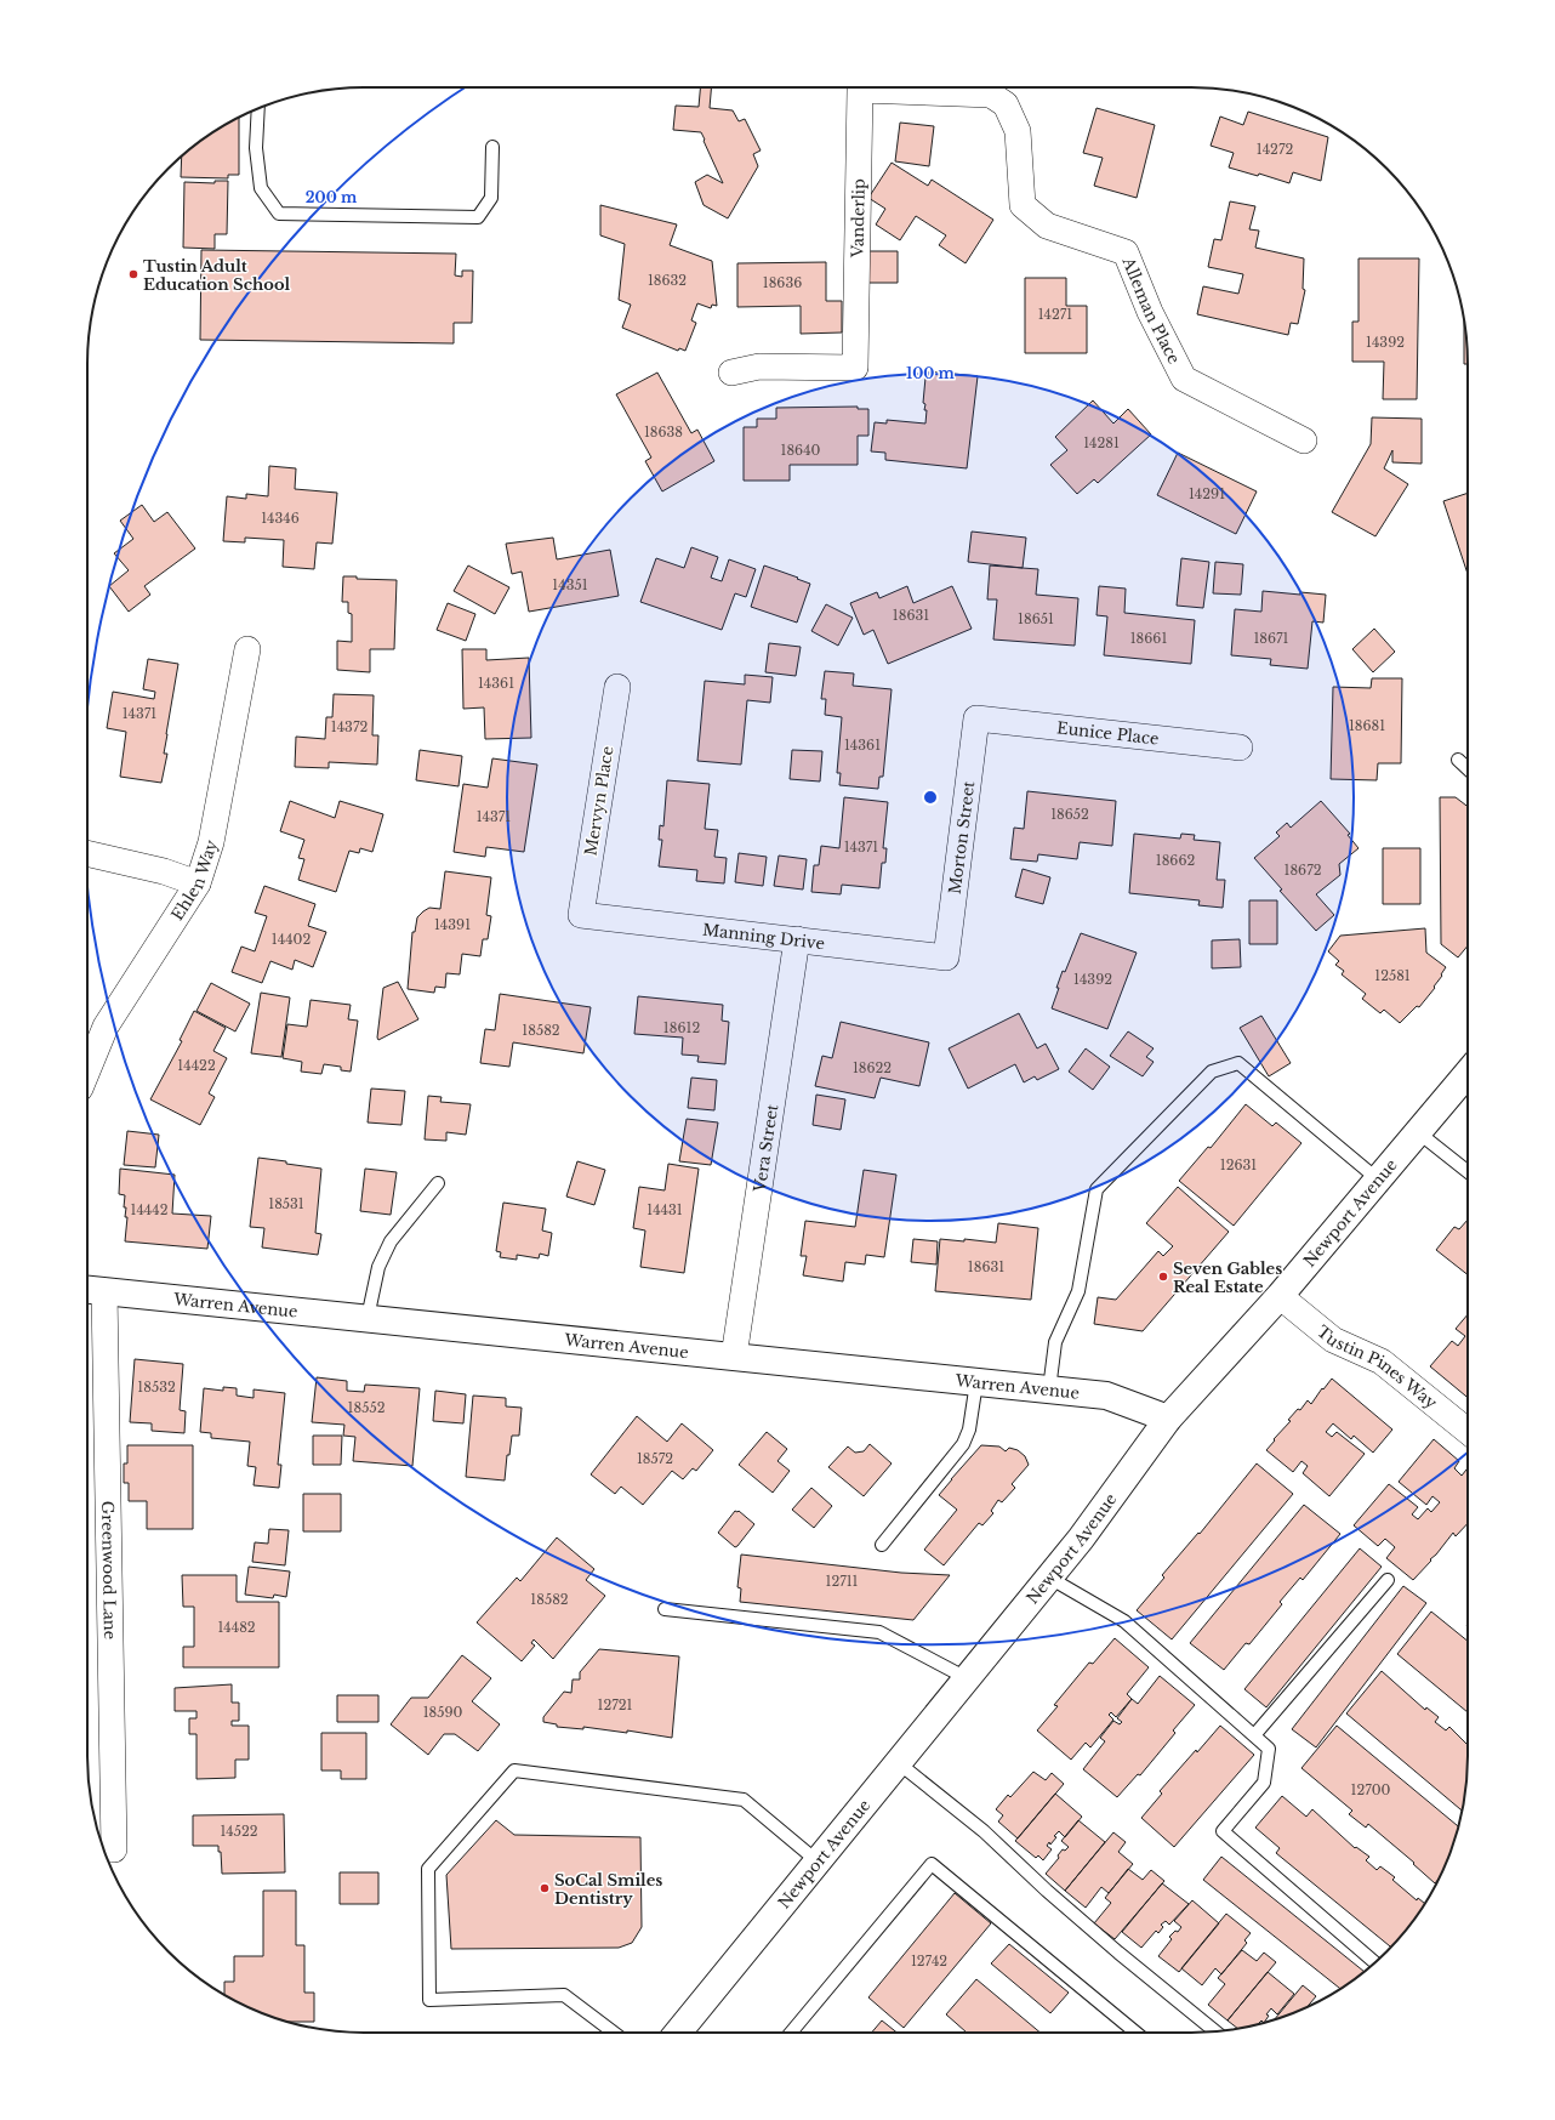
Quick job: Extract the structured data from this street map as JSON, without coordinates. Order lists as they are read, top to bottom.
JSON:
{
  "streets": {
    "main road": ["Newport Avenue", "Warren Avenue"],
    "street": [
      "Vanderlip",
      "Alleman Place",
      "Eunice Place",
      "Mervyn Place",
      "Morton Street",
      "Ehlen Way",
      "Manning Drive",
      "Vera Street",
      "Tustin Pines Way",
      "Greenwood Lane"
    ]
  },
  "crossings": [
    ["Vanderlip", "Alleman Place"],
    ["Eunice Place", "Morton Street"],
    ["Mervyn Place", "Manning Drive"],
    ["Morton Street", "Manning Drive"],
    ["Manning Drive", "Vera Street"],
    ["Vera Street", "Warren Avenue"],
    ["Newport Avenue", "Warren Avenue"],
    ["Newport Avenue", "Tustin Pines Way"],
    ["Warren Avenue", "Greenwood Lane"]
  ],
  "places": ["Tustin Adult Education School", "Seven Gables Real Estate", "SoCal Smiles Dentistry"],
  "house_numbers": [
    "14272",
    "18632",
    "18636",
    "14271",
    "14392",
    "18638",
    "14281",
    "18640",
    "14291",
    "14346",
    "14351",
    "18631",
    "18651",
    "18661",
    "18671",
    "14361",
    "14371",
    "18681",
    "14372",
    "14361",
    "18652",
    "14371",
    "14371",
    "18662",
    "18672",
    "14391",
    "14402",
    "12581",
    "14392",
    "18612",
    "18582",
    "14422",
    "18622",
    "12631",
    "18531",
    "14442",
    "14431",
    "18631",
    "18532",
    "18552",
    "18572",
    "12711",
    "18582",
    "14482",
    "12721",
    "18590",
    "12700",
    "14522",
    "12742"
  ],
  "rings": ["200 m", "100 m"]
}
